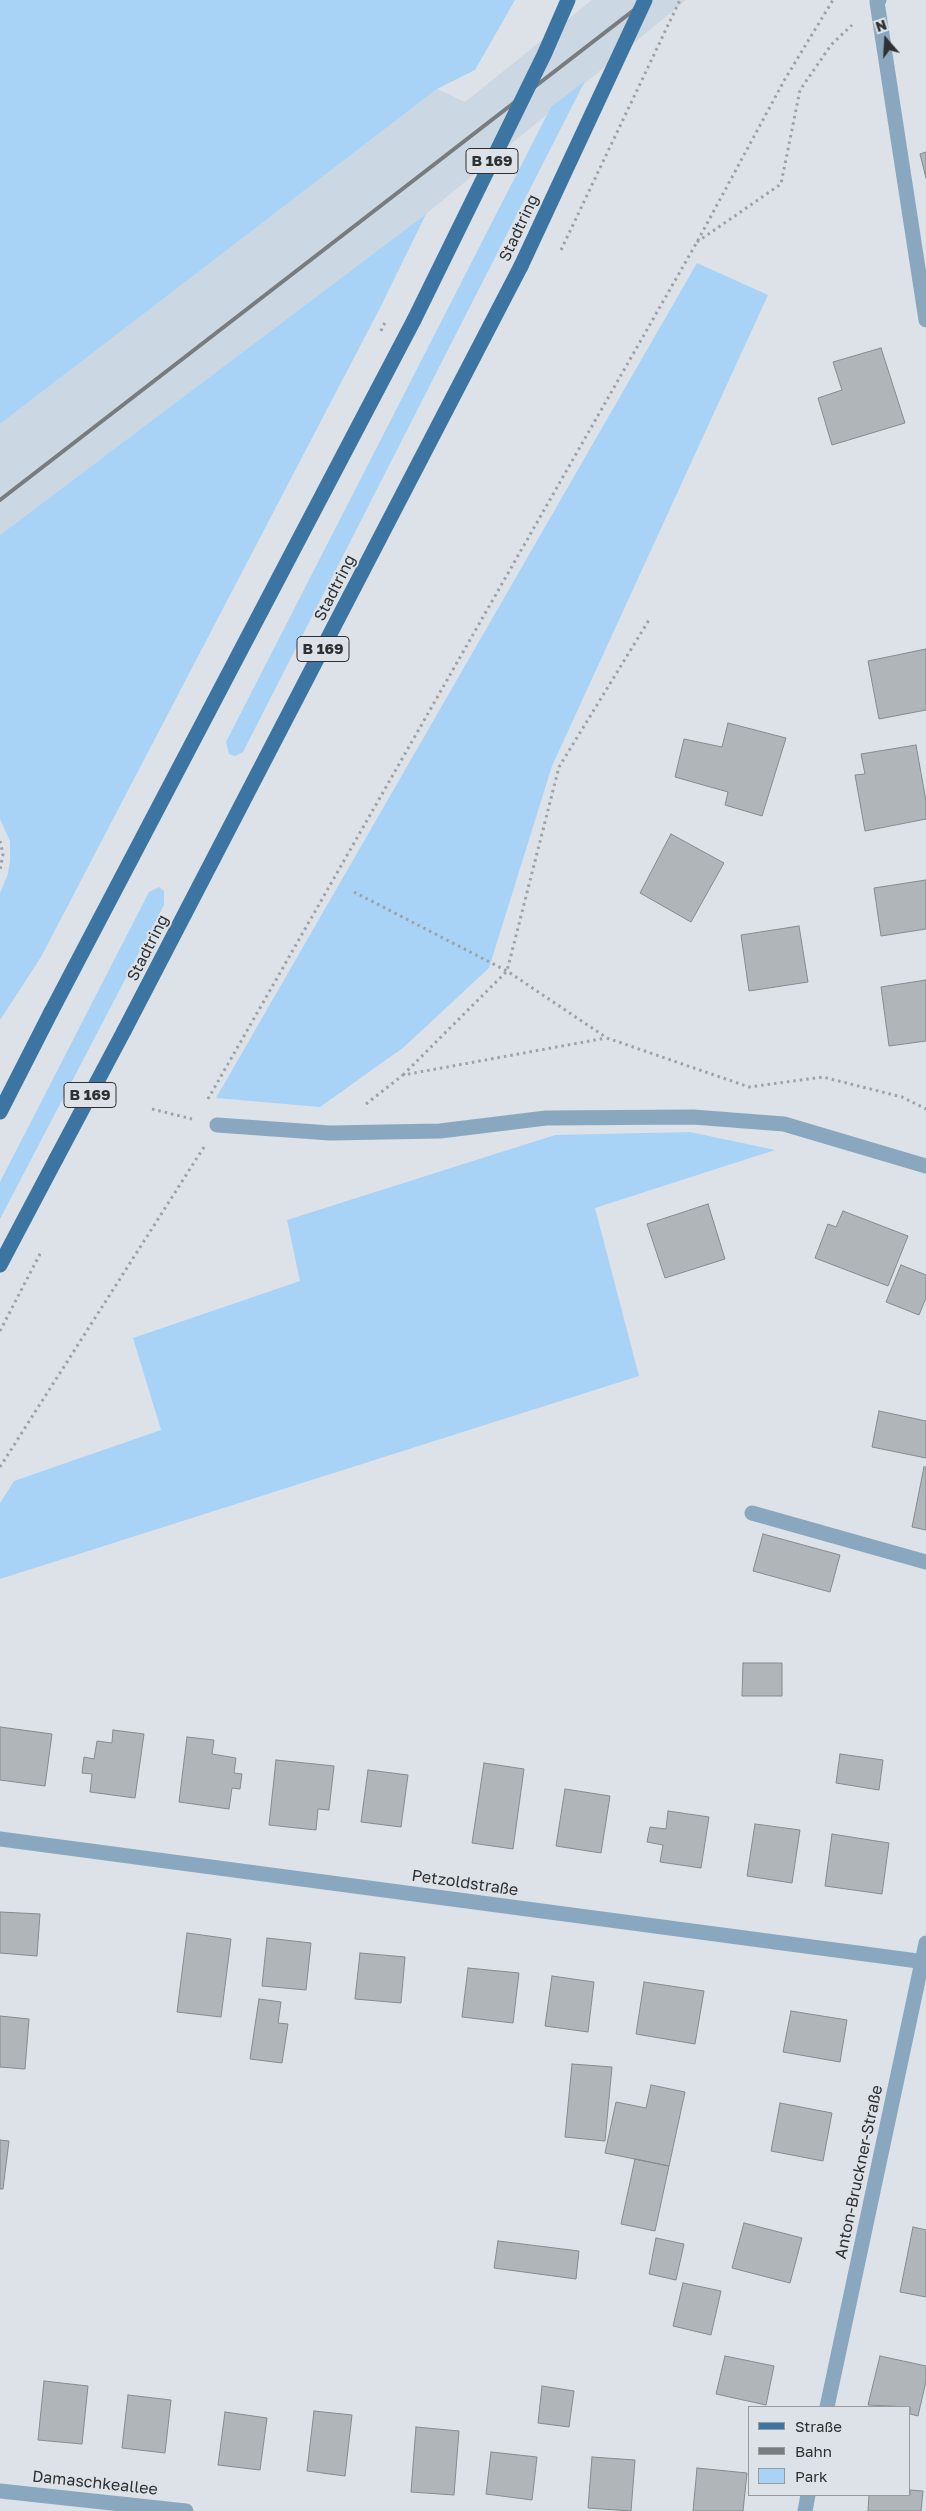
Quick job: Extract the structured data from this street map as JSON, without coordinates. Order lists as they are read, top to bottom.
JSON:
{
  "streets": {
    "main road": ["B 169", "Stadtring"],
    "street": ["Petzoldstraße", "Anton-Bruckner-Straße", "Damaschkeallee"]
  },
  "crossings": [
    ["Petzoldstraße", "Anton-Bruckner-Straße"]
  ],
  "legend": ["Straße", "Bahn", "Park"],
  "north": "top"
}
